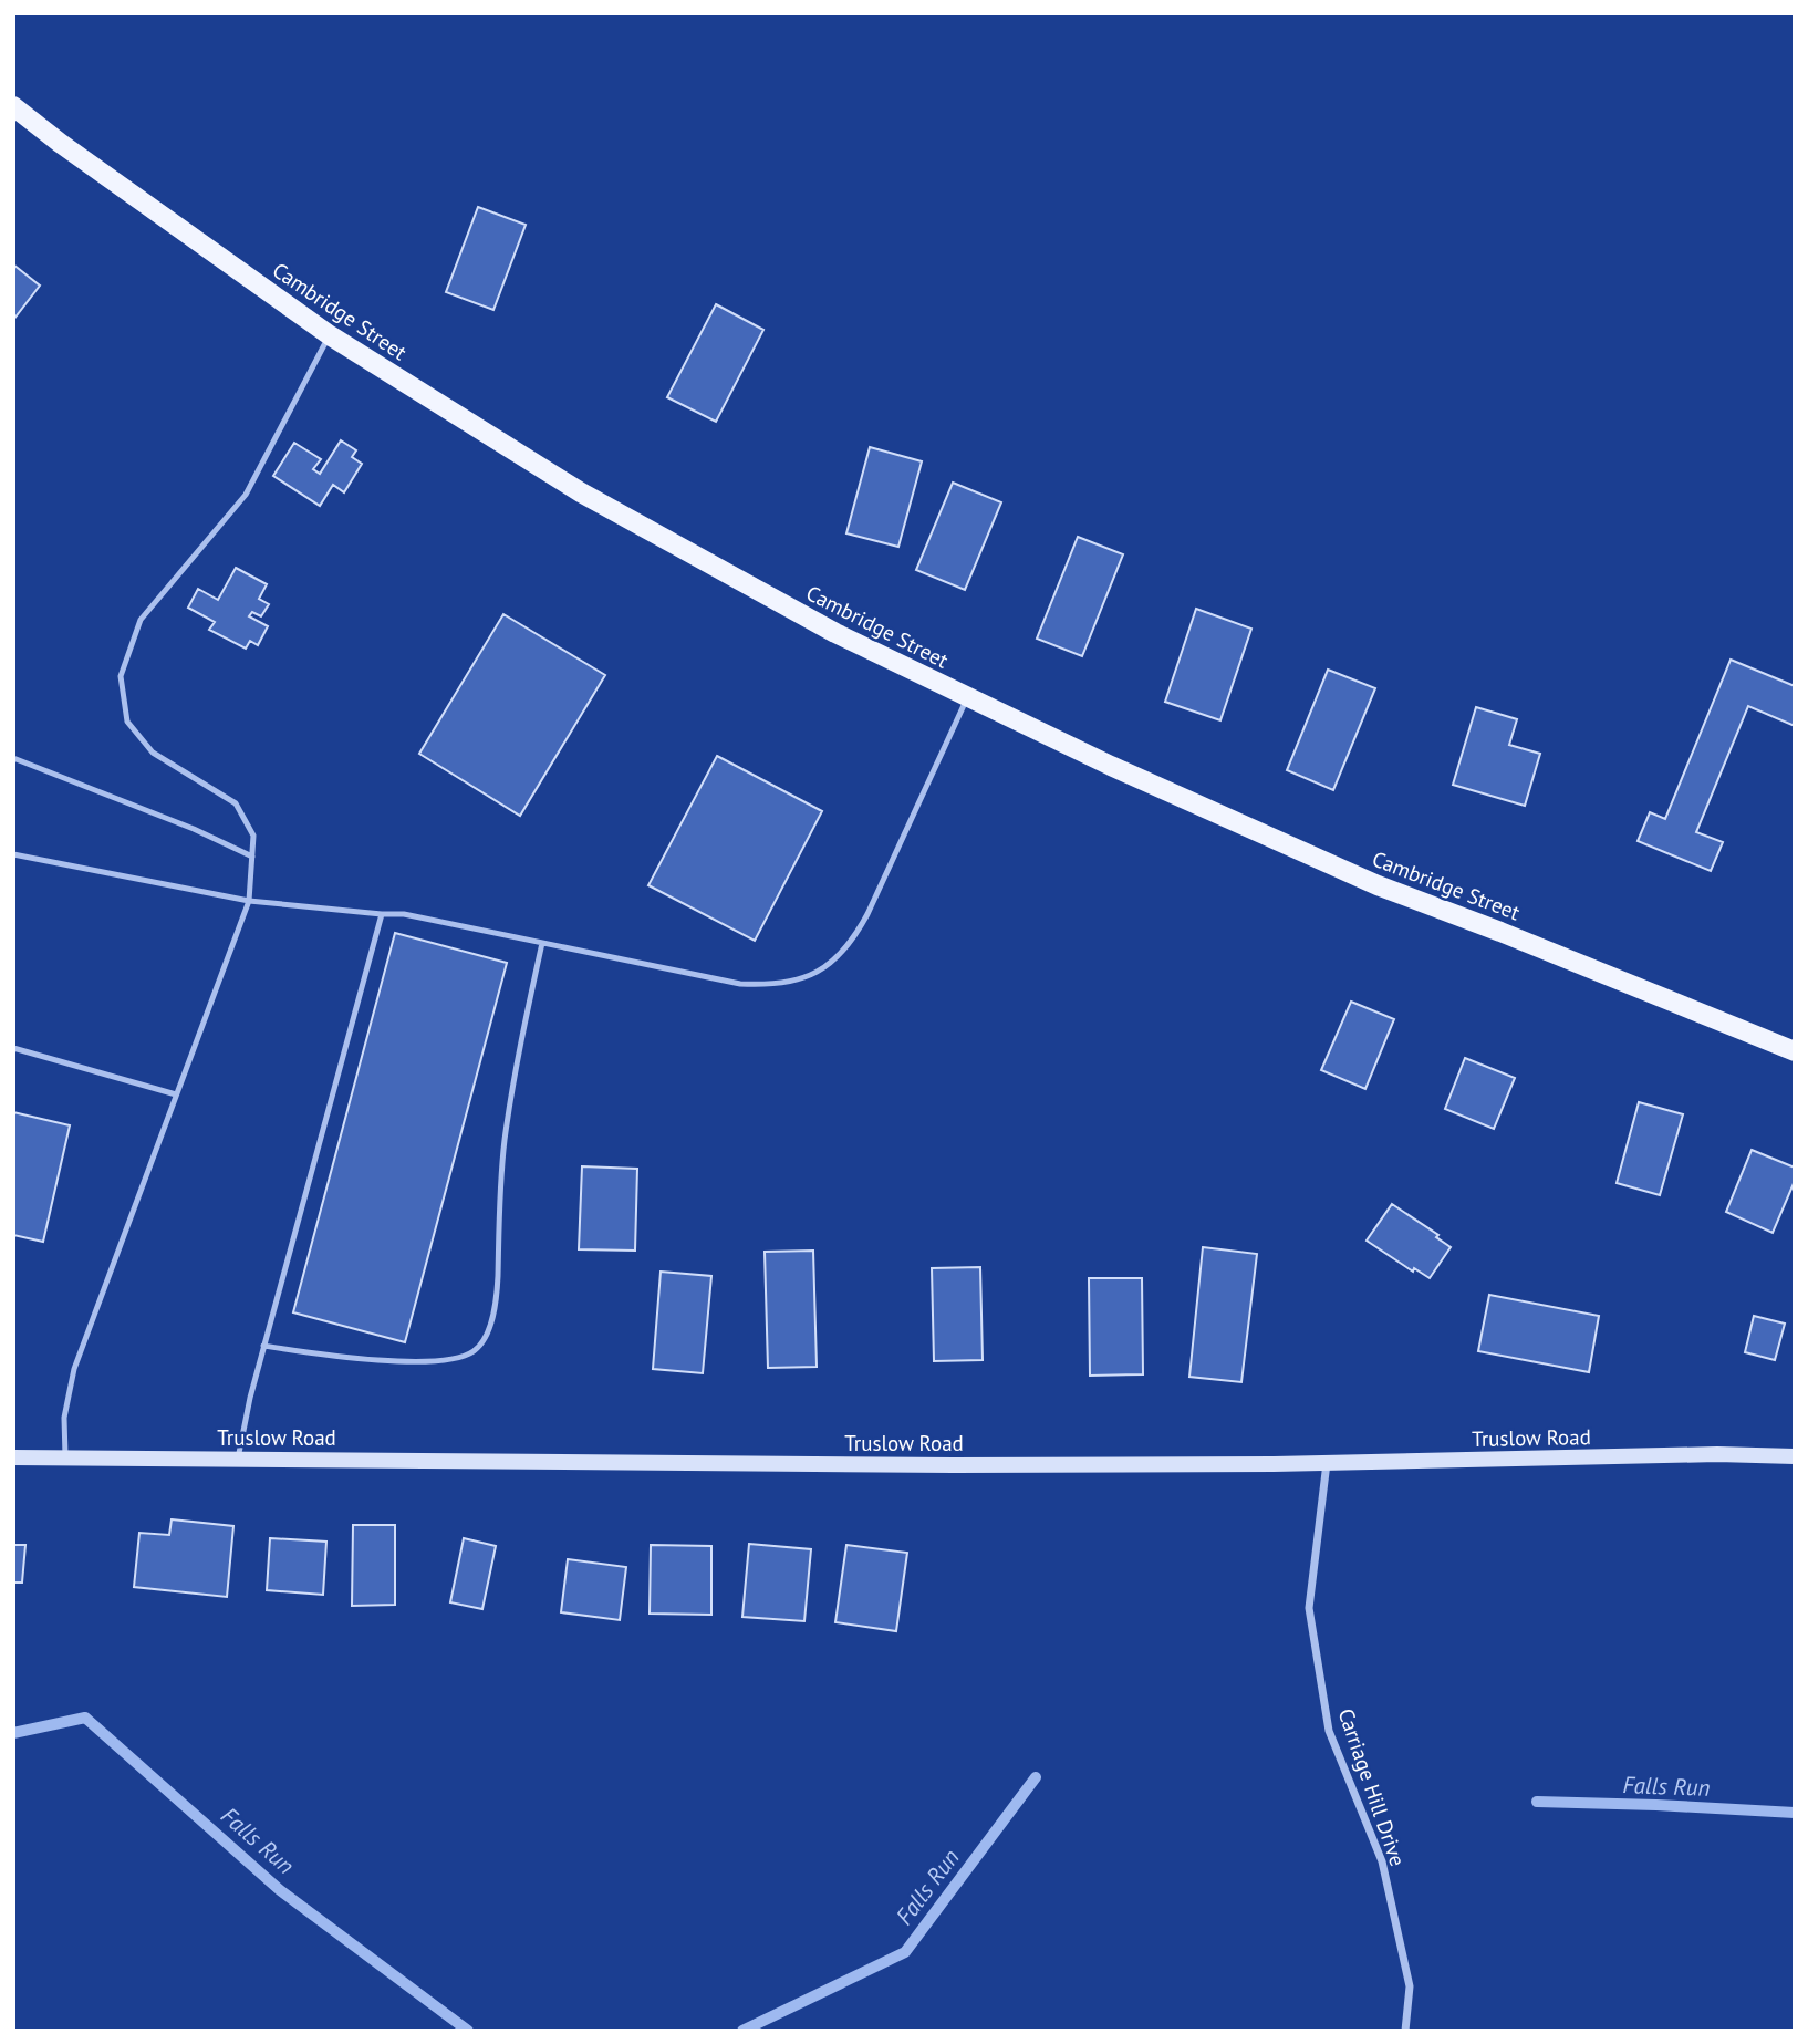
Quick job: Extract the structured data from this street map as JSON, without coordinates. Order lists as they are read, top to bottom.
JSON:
{
  "streets": {
    "main road": ["Cambridge Street"],
    "street": ["Truslow Road", "Carriage Hill Drive"]
  },
  "crossings": [
    ["Truslow Road", "Carriage Hill Drive"]
  ],
  "water": ["Falls Run"]
}
